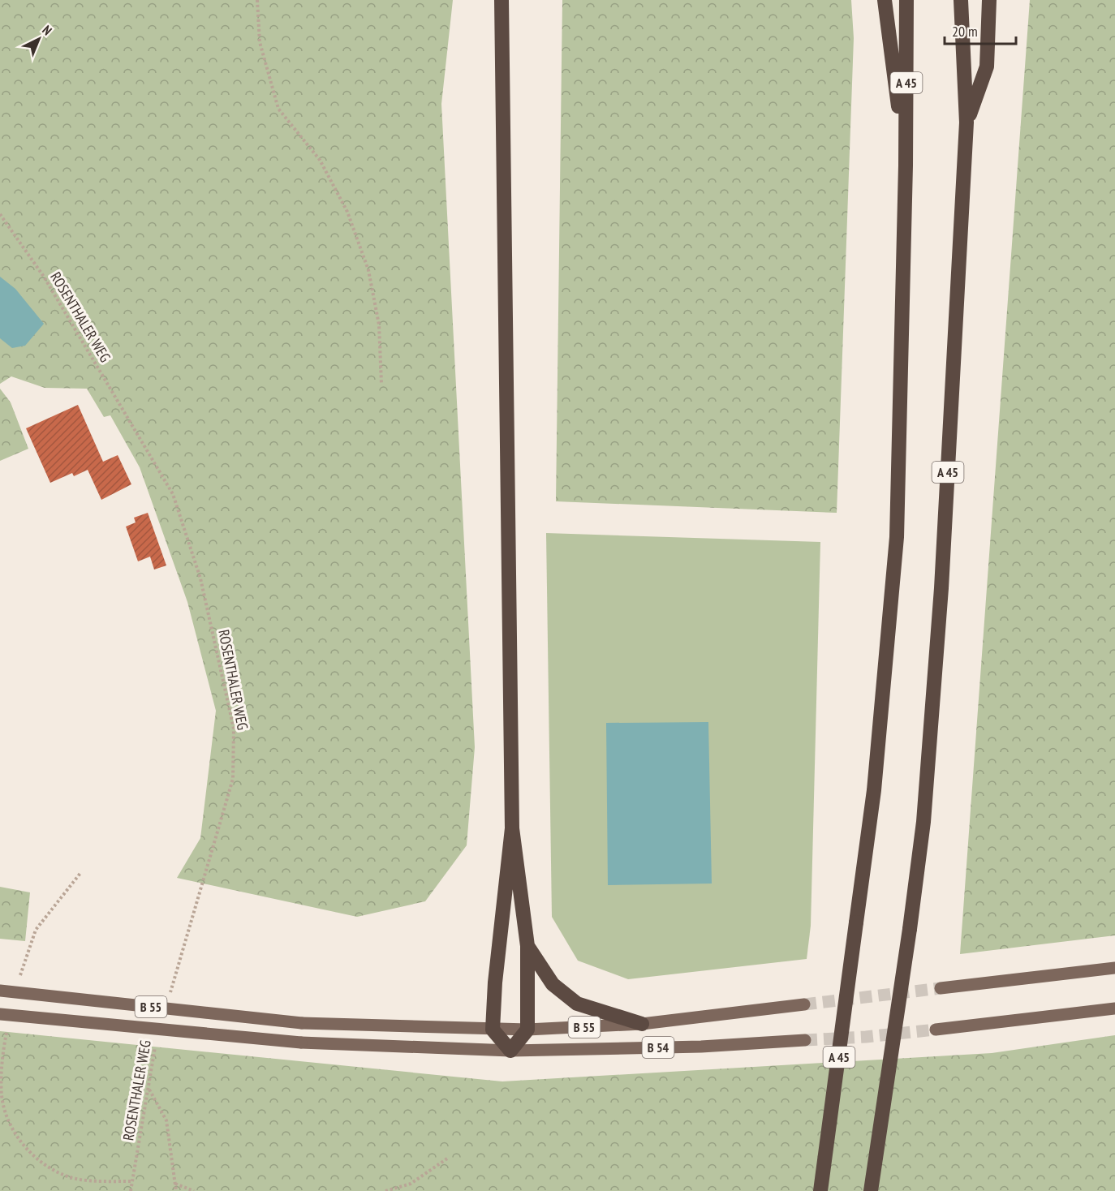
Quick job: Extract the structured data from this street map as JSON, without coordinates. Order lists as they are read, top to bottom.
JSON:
{
  "streets": {
    "highway": ["A 45"],
    "main road": ["B 55", "B 54"],
    "path": ["ROSENTHALER WEG"]
  },
  "crossings": [
    ["B 55", "B 54"]
  ],
  "scale_bar": "20 m",
  "north": "top right"
}
